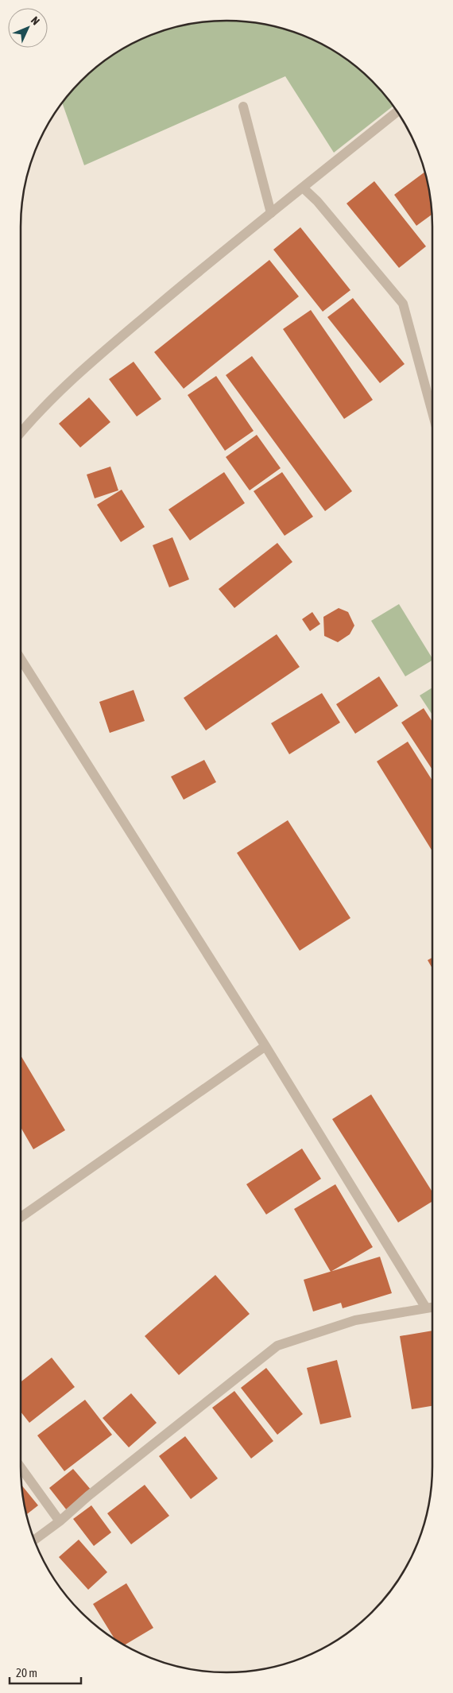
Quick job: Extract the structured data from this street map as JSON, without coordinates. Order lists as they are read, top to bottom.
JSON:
{
  "scale_bar": "20 m",
  "north": "top right"
}
